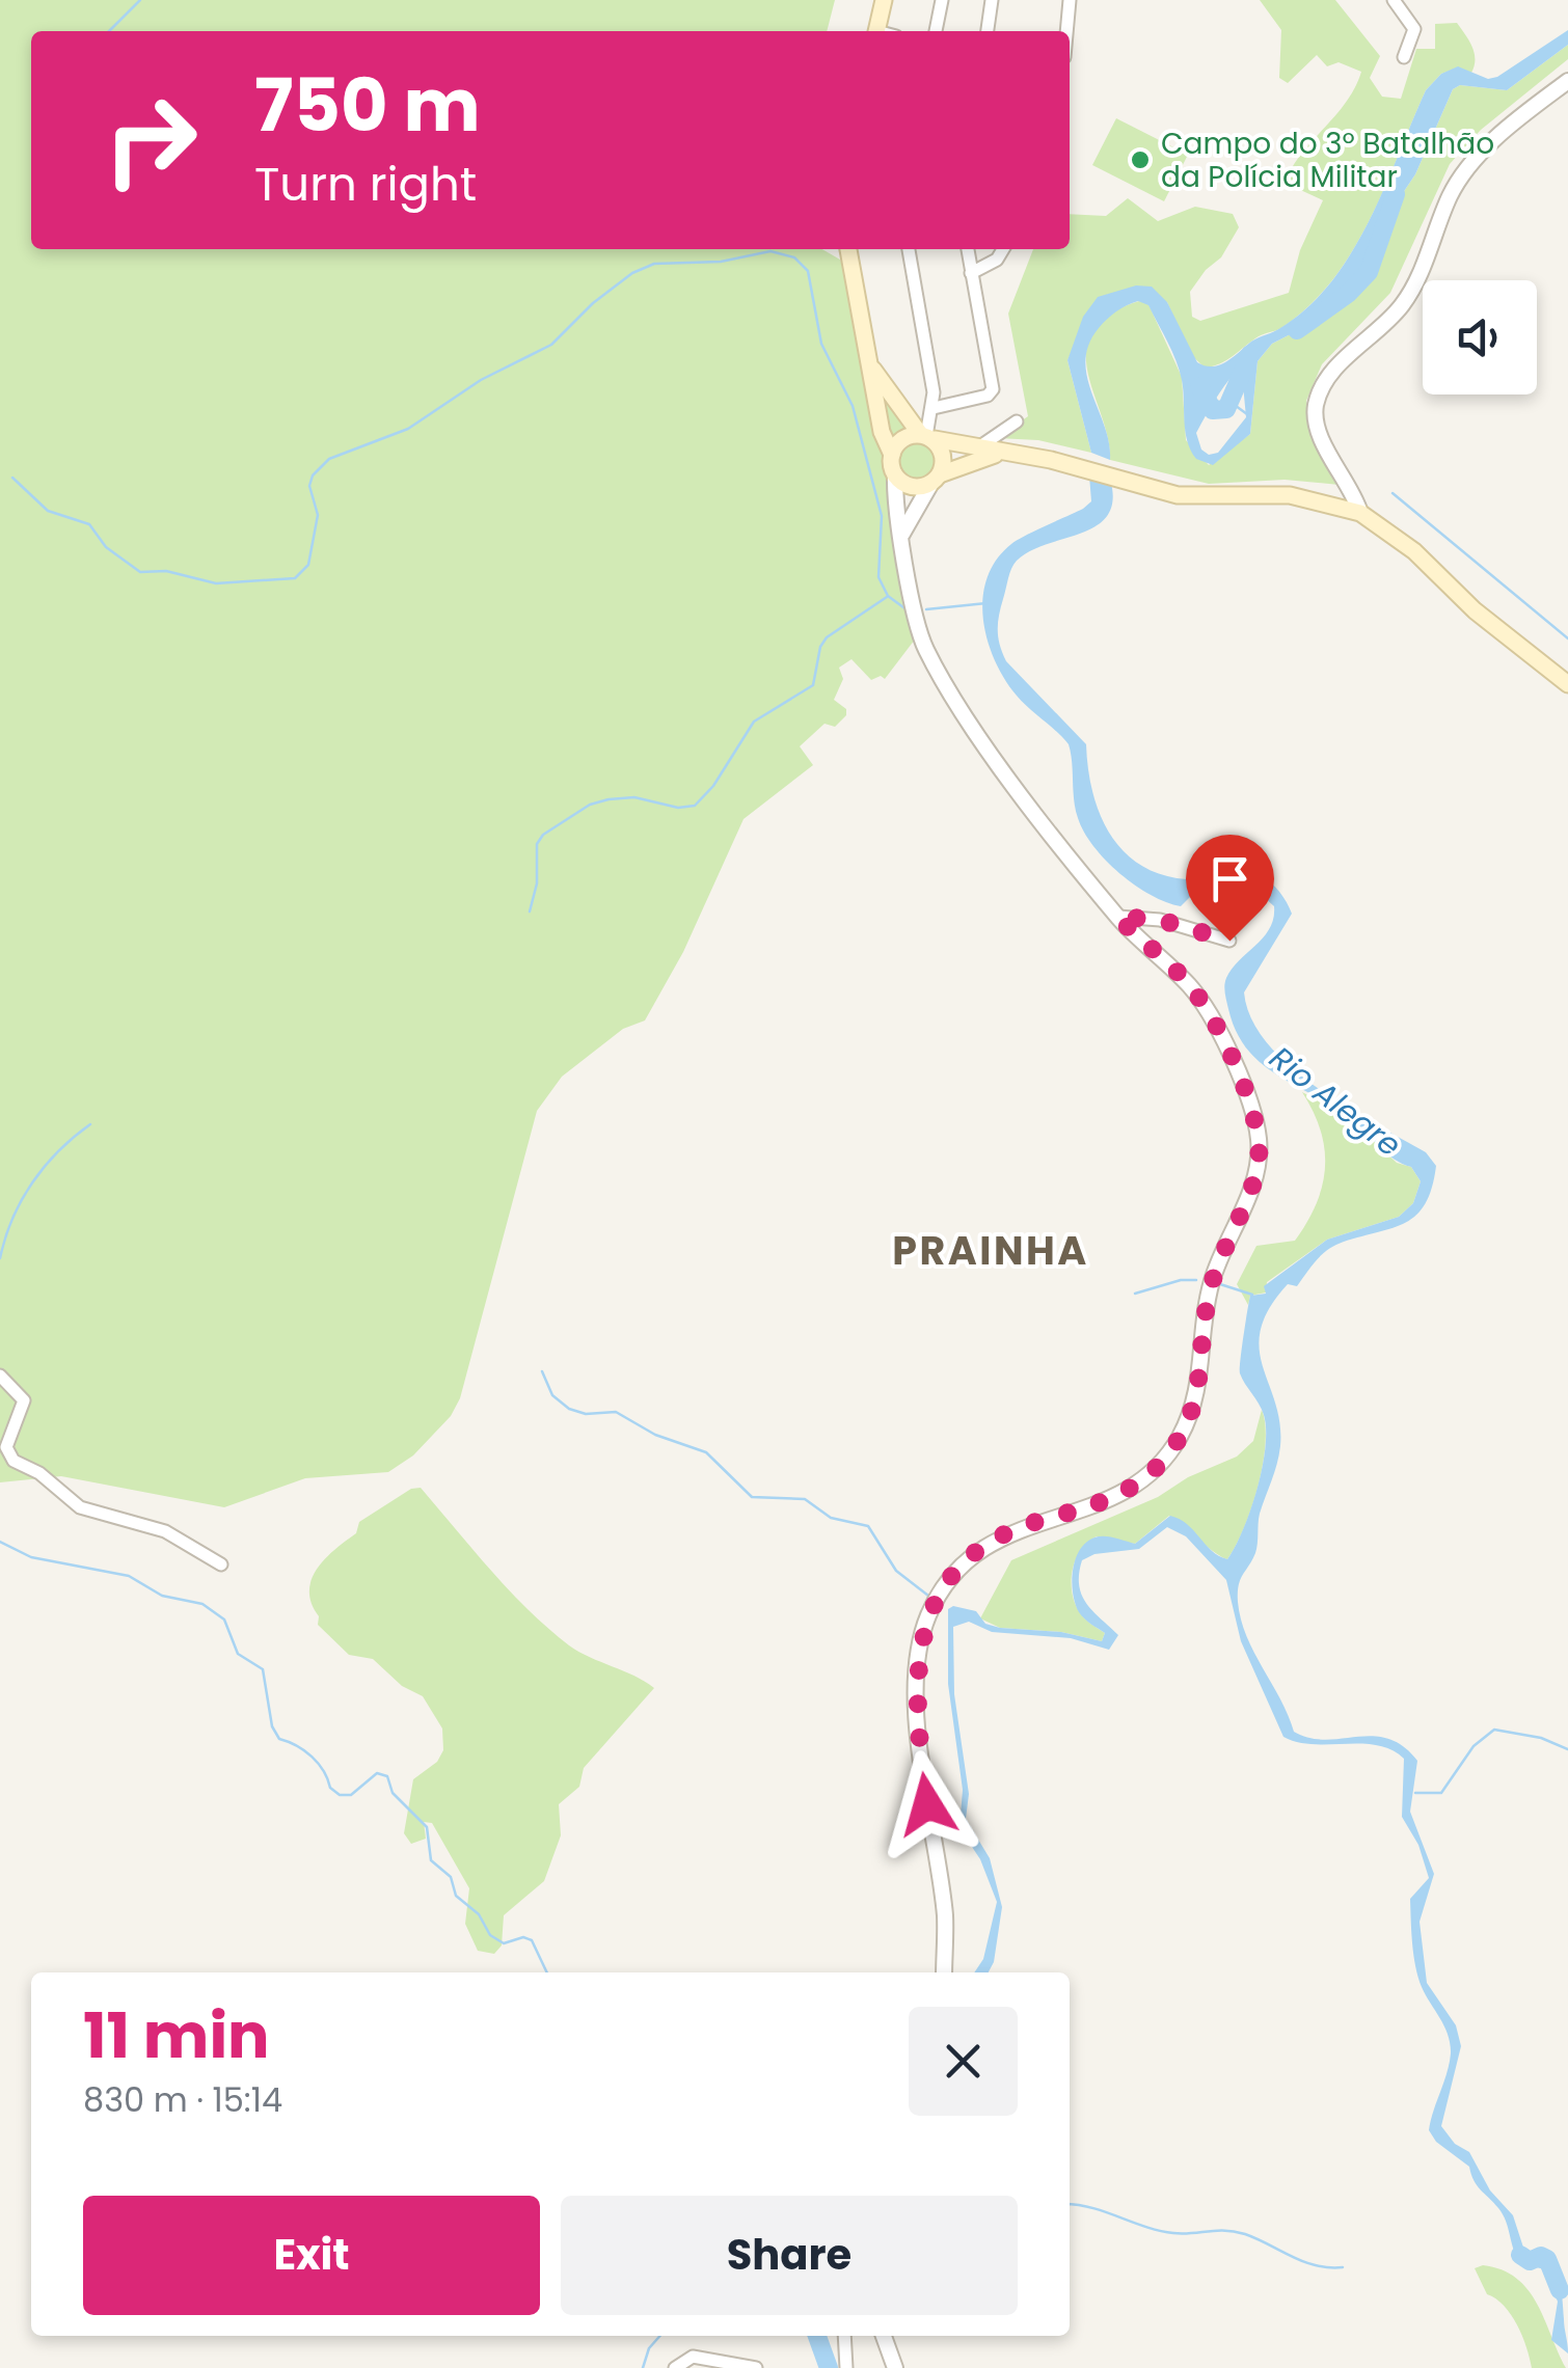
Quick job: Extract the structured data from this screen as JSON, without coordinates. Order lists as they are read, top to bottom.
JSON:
{
  "districts": ["PRAINHA"],
  "water": ["Rio Alegre"],
  "places": ["Campo do 3º Batalhão da Polícia Militar"],
  "page": {
    "turn": ["750 m", "Turn right"],
    "heading": ["11 min", "830 m · 15:14"],
    "buttons": ["Exit", "Share"]
  }
}
